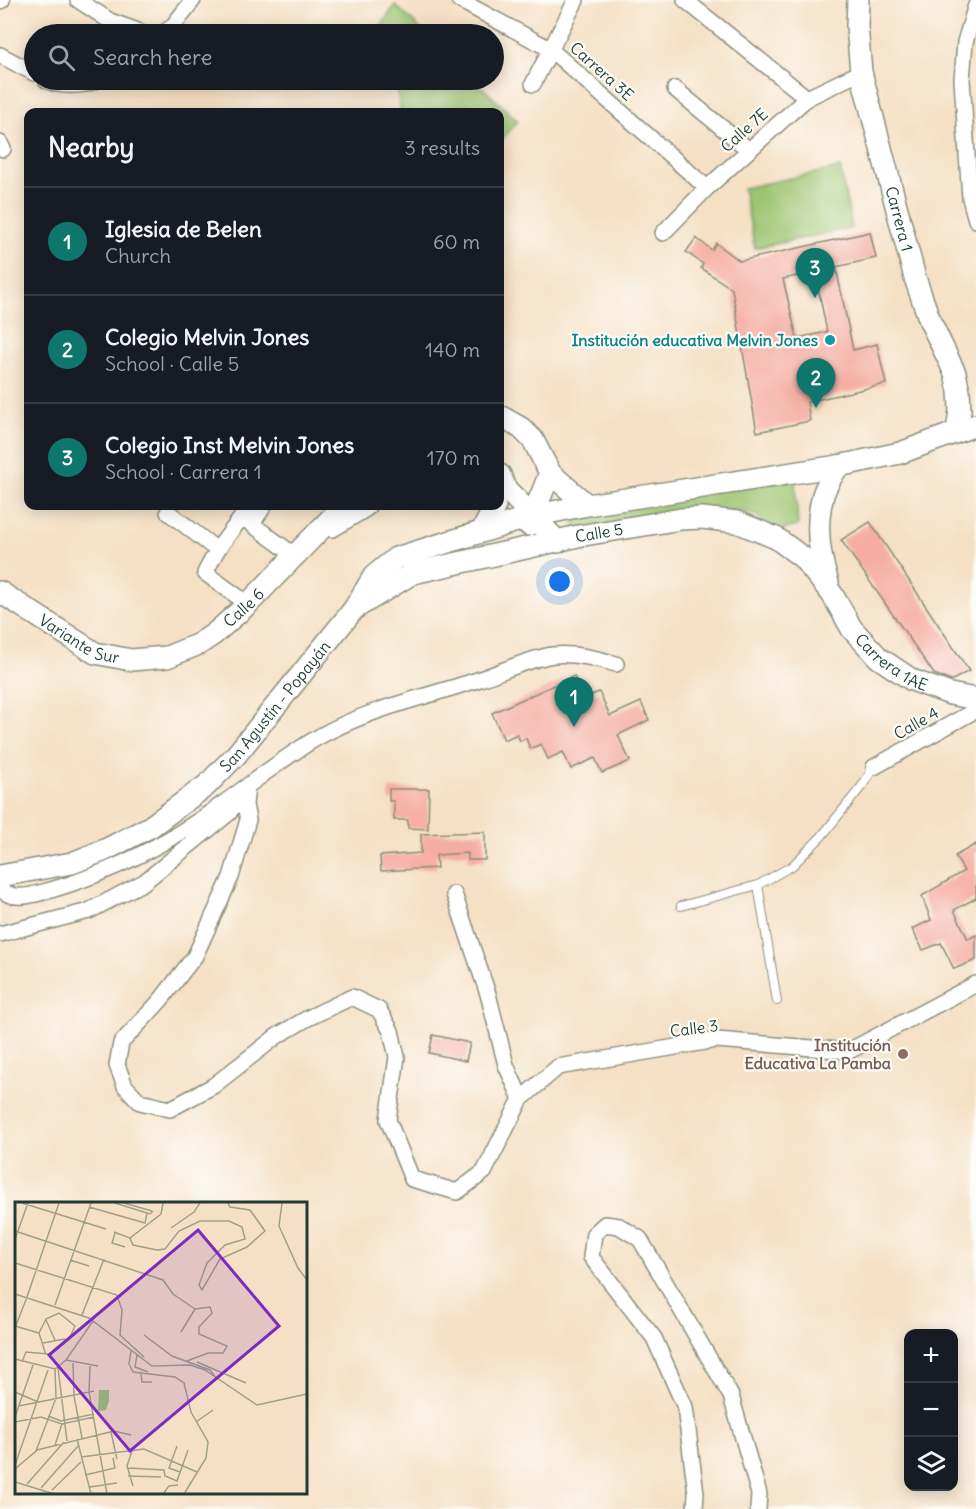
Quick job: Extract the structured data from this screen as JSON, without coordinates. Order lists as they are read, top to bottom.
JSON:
{
  "streets": {
    "main road": [
      "Carrera 1",
      "Calle 5",
      "Calle 6",
      "Variante Sur",
      "Carrera 1AE",
      "San Agustín - Popayán"
    ],
    "street": [
      "Carrera 3E",
      "Calle 7E",
      "Calle 4",
      "Calle 3"
    ]
  },
  "crossings": [
    ["Carrera 3E", "Calle 7E"],
    ["Calle 7E", "Carrera 1"],
    ["Carrera 1", "Calle 5"],
    ["Calle 5", "Carrera 1AE"],
    ["Calle 5", "San Agustín - Popayán"],
    ["Calle 6", "Variante Sur"]
  ],
  "places": ["Institución educativa Melvin Jones", "Institución Educativa La Pamba"],
  "page": {
    "search": "Search here",
    "heading": ["Nearby", "3 results"],
    "list": [
      {
        "mark": "1",
        "name": "Iglesia de Belen",
        "note": "Church",
        "value": "60 m"
      },
      {
        "mark": "2",
        "name": "Colegio Melvin Jones",
        "note": "School · Calle 5",
        "value": "140 m"
      },
      {
        "mark": "3",
        "name": "Colegio Inst Melvin Jones",
        "note": "School · Carrera 1",
        "value": "170 m"
      }
    ],
    "pins": ["3", "2", "1"],
    "map_buttons": ["+", "−"]
  }
}
